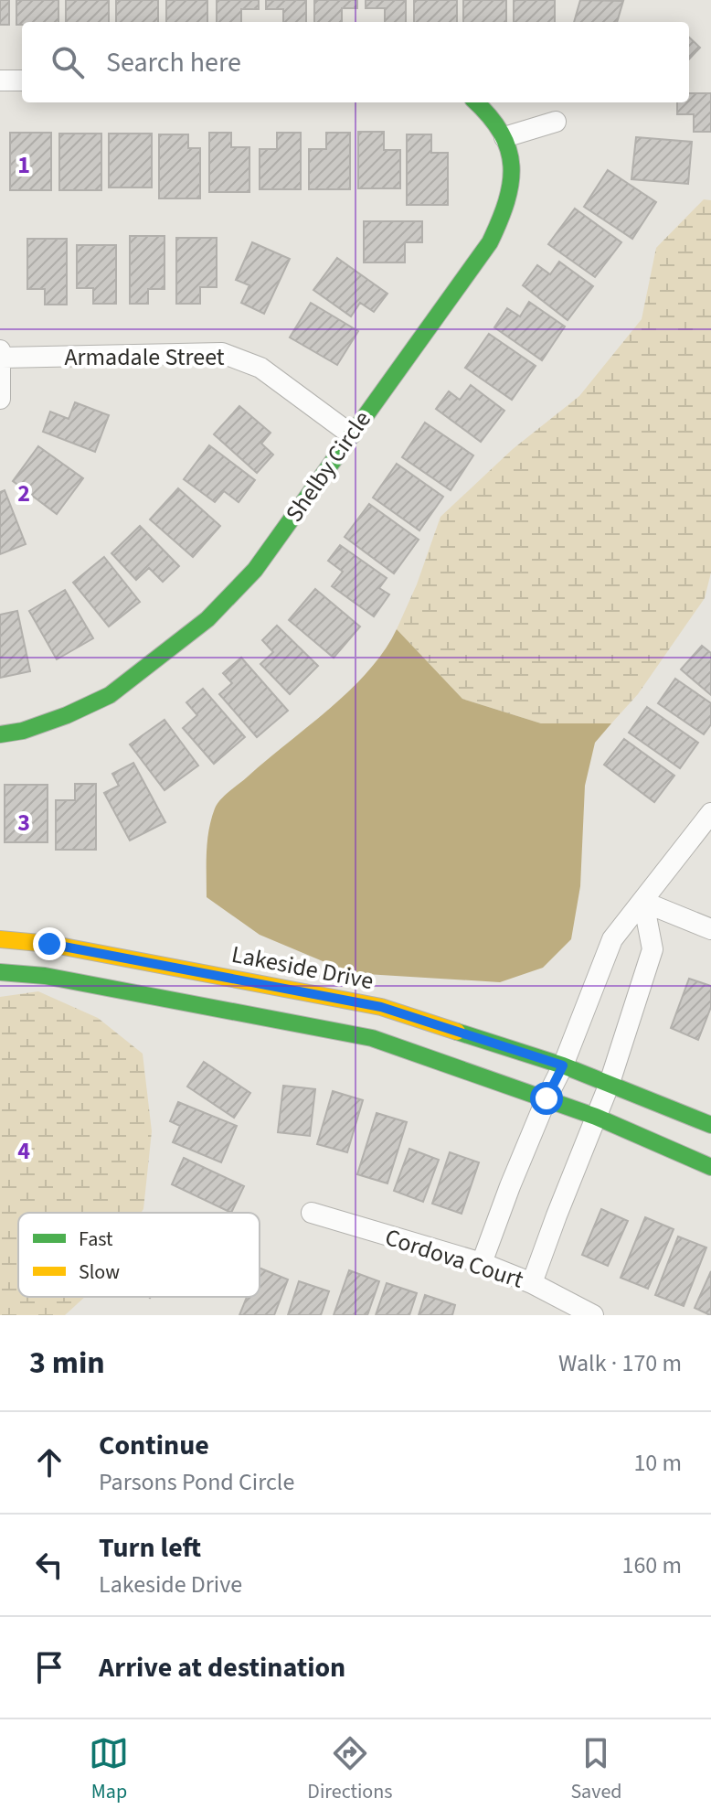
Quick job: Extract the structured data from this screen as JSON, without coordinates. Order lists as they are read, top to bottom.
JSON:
{
  "streets": {
    "street": [
      "Armadale Street",
      "Shelby Circle",
      "Lakeside Drive",
      "Cordova Court"
    ]
  },
  "crossings": [
    ["Armadale Street", "Shelby Circle"]
  ],
  "legend": ["Fast", "Slow"],
  "page": {
    "search": "Search here",
    "heading": ["3 min", "Walk · 170 m"],
    "list": [
      ["Continue", "Parsons Pond Circle", "10 m"],
      ["Turn left", "Lakeside Drive", "160 m"],
      "Arrive at destination"
    ],
    "nav": ["Map", "Directions", "Saved"]
  },
  "grid": {
    "rows": [
      "1",
      "2",
      "3",
      "4"
    ]
  }
}
